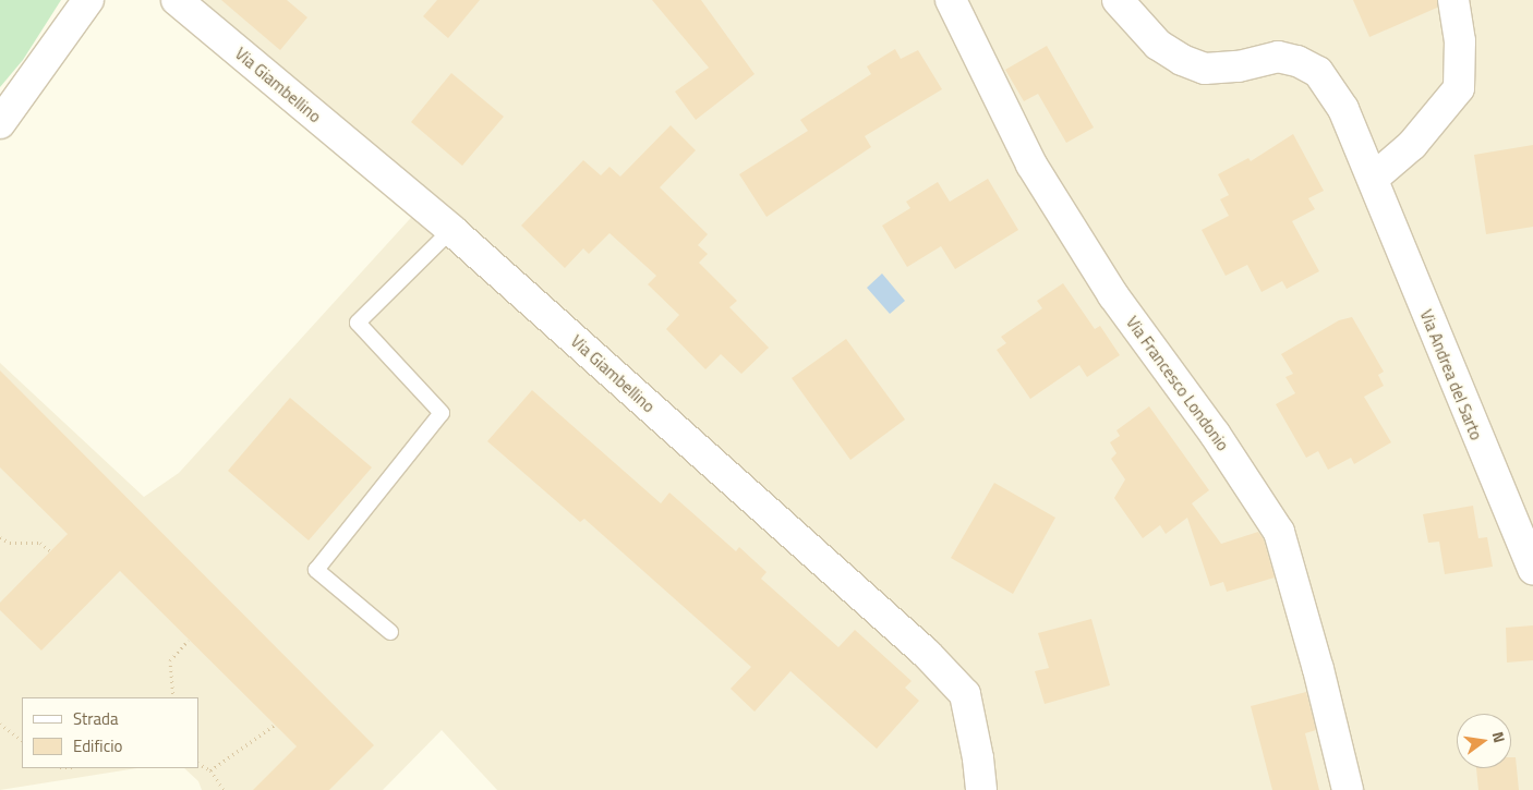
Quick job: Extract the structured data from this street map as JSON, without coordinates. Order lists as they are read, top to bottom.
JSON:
{
  "streets": {
    "street": ["Via Giambellino", "Via Andrea del Sarto", "Via Francesco Londonio"]
  },
  "legend": ["Strada", "Edificio"],
  "north": "right"
}
